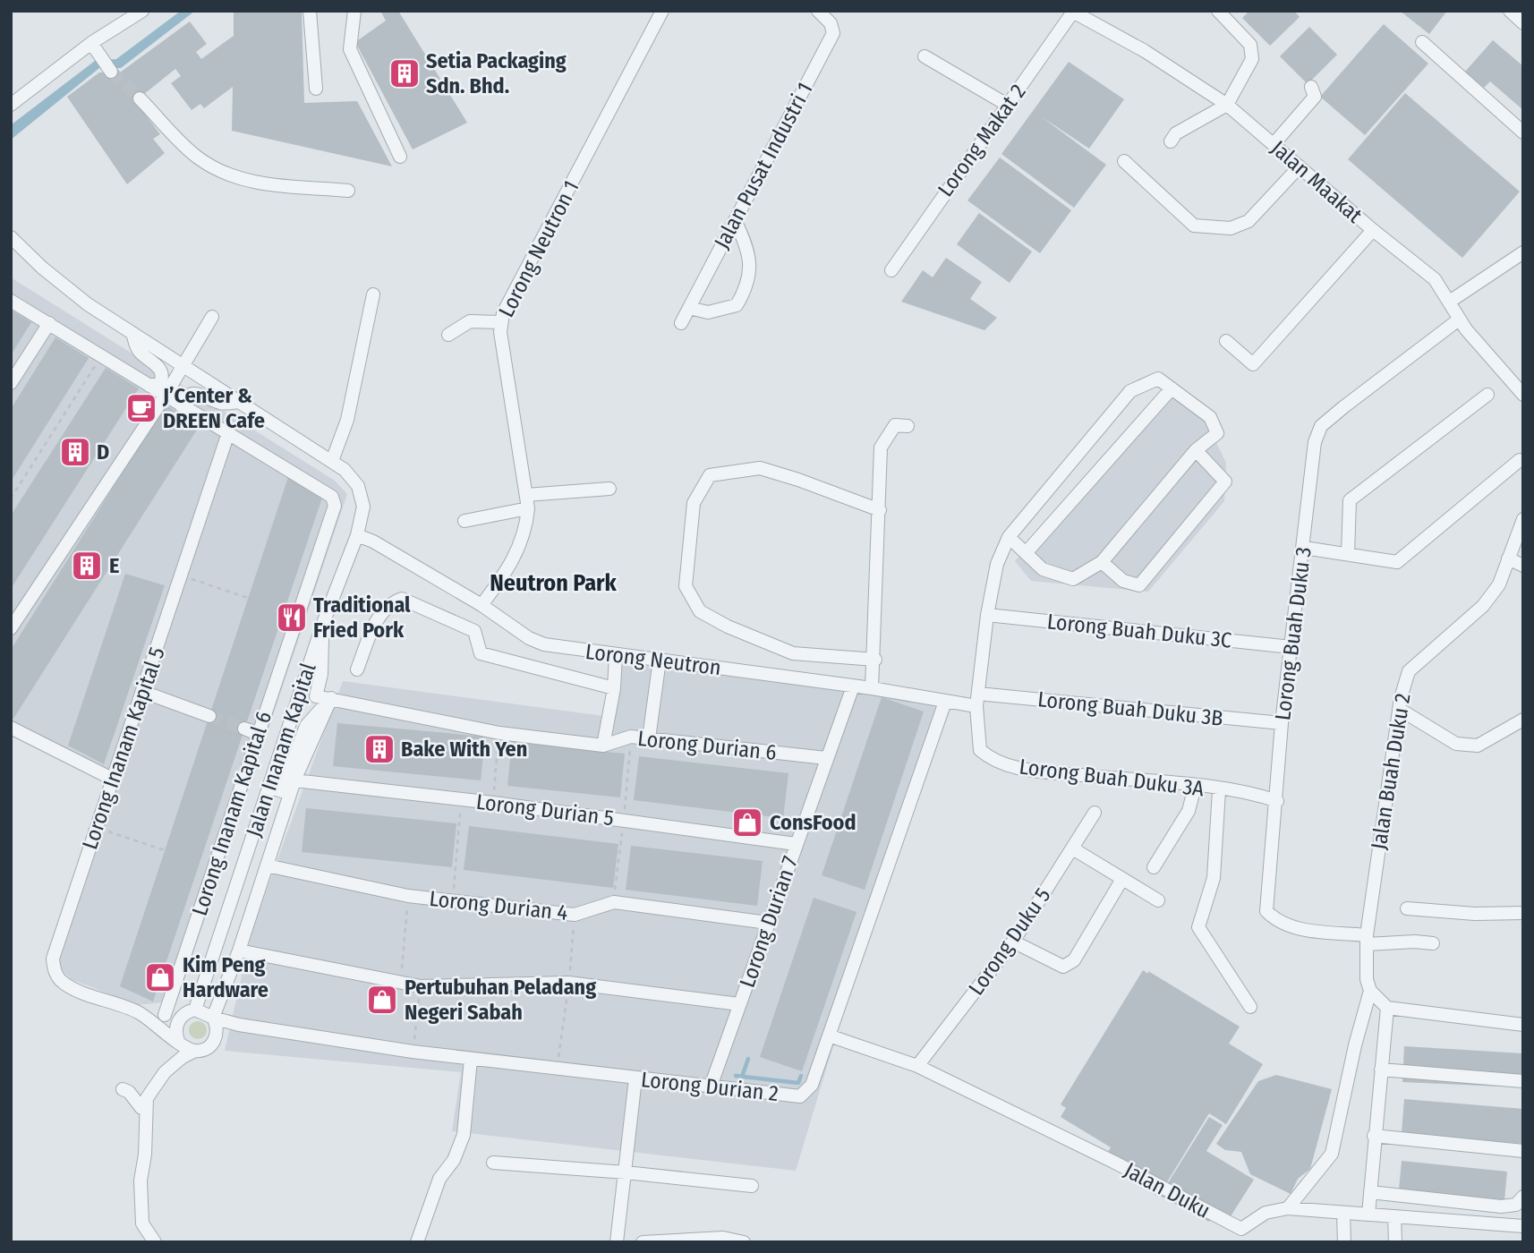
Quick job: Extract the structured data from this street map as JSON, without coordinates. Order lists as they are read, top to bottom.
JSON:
{
  "streets": {
    "street": [
      "Lorong Makat 2",
      "Jalan Pusat Industri 1",
      "Jalan Maakat",
      "Lorong Neutron 1",
      "Lorong Buah Duku 3C",
      "Lorong Buah Duku 3",
      "Lorong Neutron",
      "Lorong Buah Duku 3B",
      "Lorong Durian 6",
      "Lorong Inanam Kapital 5",
      "Jalan Inanam Kapital",
      "Jalan Buah Duku 2",
      "Lorong Buah Duku 3A",
      "Lorong Durian 5",
      "Lorong Inanam Kapital 6",
      "Lorong Durian 4",
      "Lorong Durian 7",
      "Lorong Duku 5",
      "Lorong Durian 2",
      "Jalan Duku"
    ]
  },
  "crossings": [
    ["Lorong Makat 2", "Jalan Maakat"],
    ["Jalan Maakat", "Lorong Buah Duku 3"],
    ["Lorong Neutron 1", "Lorong Neutron"],
    ["Lorong Buah Duku 3C", "Lorong Buah Duku 3"],
    ["Lorong Buah Duku 3C", "Lorong Buah Duku 3A"],
    ["Lorong Buah Duku 3", "Lorong Buah Duku 3B"],
    ["Lorong Buah Duku 3", "Jalan Buah Duku 2"],
    ["Lorong Buah Duku 3", "Lorong Buah Duku 3A"],
    ["Lorong Neutron", "Lorong Buah Duku 3B"],
    ["Lorong Neutron", "Jalan Inanam Kapital"],
    ["Lorong Neutron", "Lorong Buah Duku 3A"],
    ["Lorong Neutron", "Lorong Durian 7"],
    ["Lorong Neutron", "Lorong Durian 2"],
    ["Lorong Buah Duku 3B", "Lorong Buah Duku 3A"],
    ["Lorong Durian 6", "Lorong Durian 7"],
    ["Lorong Inanam Kapital 5", "Jalan Inanam Kapital"],
    ["Lorong Inanam Kapital 5", "Lorong Inanam Kapital 6"],
    ["Lorong Inanam Kapital 5", "Lorong Durian 2"],
    ["Jalan Inanam Kapital", "Lorong Durian 2"],
    ["Lorong Durian 5", "Lorong Durian 7"],
    ["Lorong Durian 4", "Lorong Durian 7"],
    ["Lorong Durian 7", "Lorong Durian 2"],
    ["Lorong Duku 5", "Jalan Duku"],
    ["Lorong Durian 2", "Jalan Duku"]
  ],
  "districts": ["Neutron Park"],
  "places": {
    "building": [
      "Setia Packaging Sdn. Bhd.",
      "D",
      "E",
      "Bake With Yen"
    ],
    "cafe": ["J’Center & DREEN Cafe"],
    "restaurant": ["Traditional Fried Pork"],
    "shop": ["ConsFood", "Kim Peng Hardware", "Pertubuhan Peladang Negeri Sabah"]
  }
}
